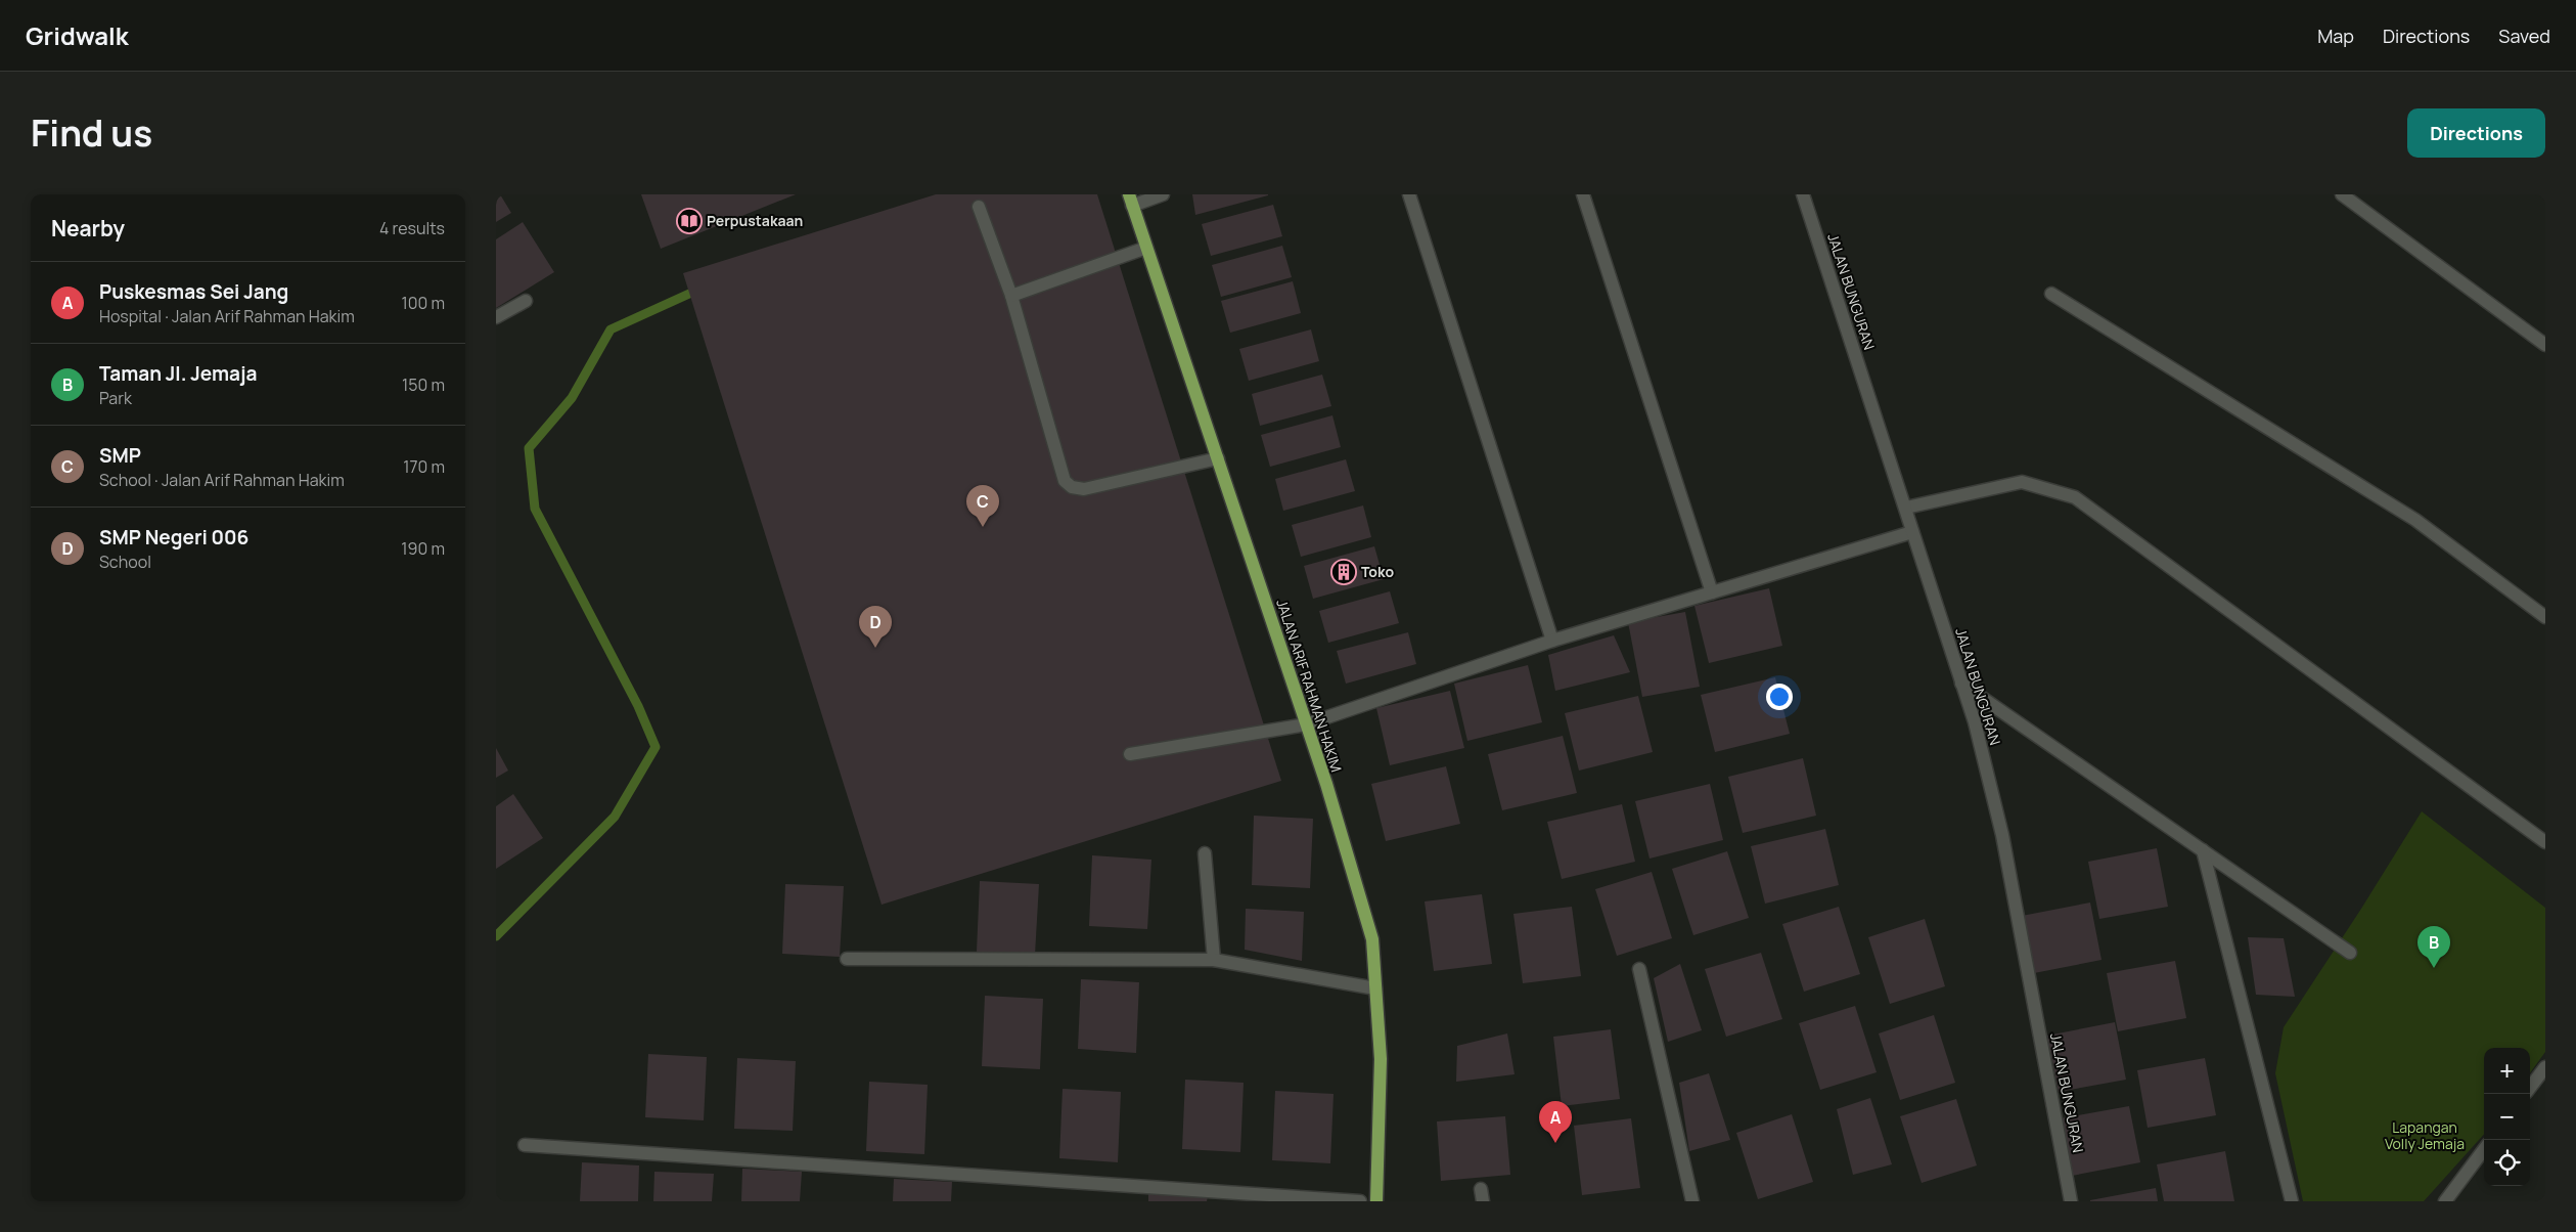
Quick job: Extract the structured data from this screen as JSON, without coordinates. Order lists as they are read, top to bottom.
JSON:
{
  "streets": {
    "main road": ["JALAN ARIF RAHMAN HAKIM"],
    "street": ["JALAN BUNGURAN"]
  },
  "parks": ["Lapangan Volly Jemaja"],
  "places": {
    "library": ["Perpustakaan"],
    "building": ["Toko"]
  },
  "page": {
    "header": "Gridwalk",
    "nav": ["Map", "Directions", "Saved"],
    "title": "Find us",
    "buttons": "Directions",
    "heading": ["Nearby", "4 results"],
    "list": [
      {
        "mark": "A",
        "name": "Puskesmas Sei Jang",
        "note": "Hospital · Jalan Arif Rahman Hakim",
        "value": "100 m"
      },
      {
        "mark": "B",
        "name": "Taman Jl. Jemaja",
        "note": "Park",
        "value": "150 m"
      },
      {
        "mark": "C",
        "name": "SMP",
        "note": "School · Jalan Arif Rahman Hakim",
        "value": "170 m"
      },
      {
        "mark": "D",
        "name": "SMP Negeri 006",
        "note": "School",
        "value": "190 m"
      }
    ],
    "pins": [
      "C",
      "D",
      "B",
      "A"
    ],
    "map_buttons": ["+", "−"]
  }
}
